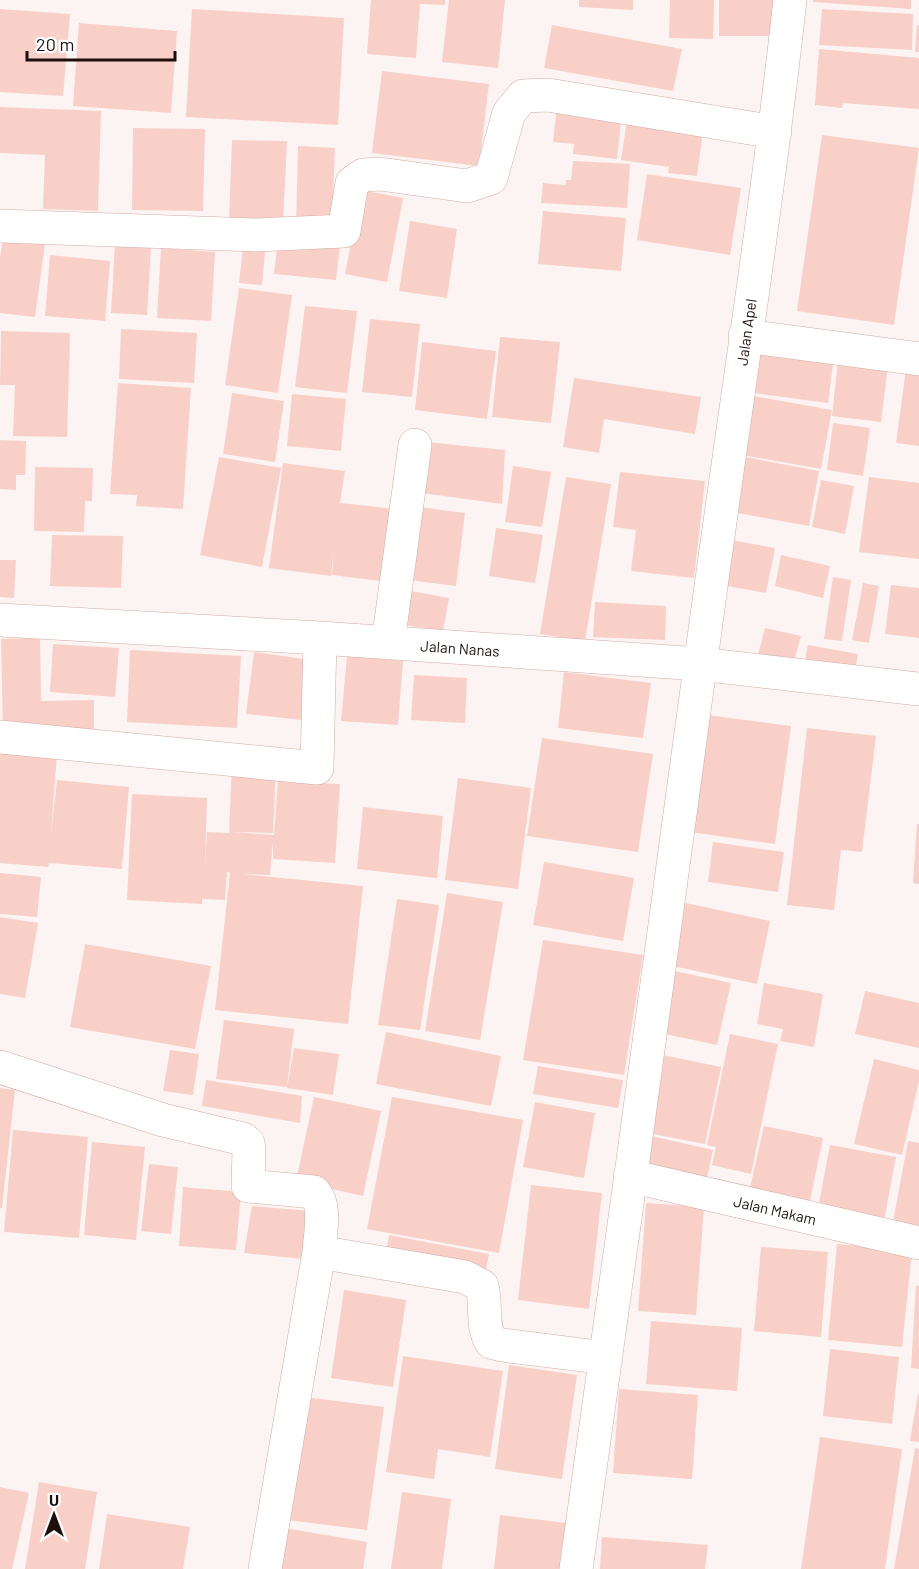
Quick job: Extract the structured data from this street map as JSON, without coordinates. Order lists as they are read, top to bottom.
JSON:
{
  "streets": {
    "street": ["Jalan Apel", "Jalan Nanas", "Jalan Makam"]
  },
  "crossings": [
    ["Jalan Apel", "Jalan Nanas"],
    ["Jalan Apel", "Jalan Makam"]
  ],
  "scale_bar": "20 m",
  "north": "top"
}
